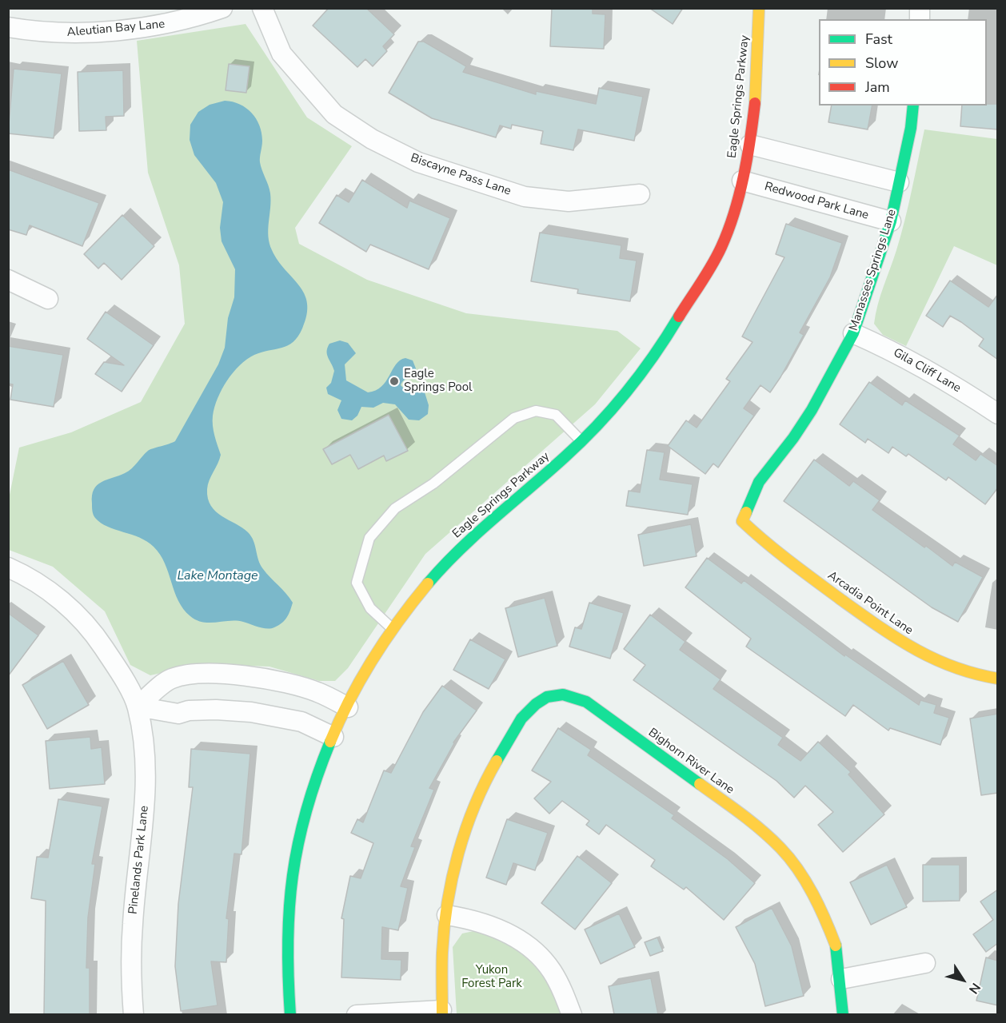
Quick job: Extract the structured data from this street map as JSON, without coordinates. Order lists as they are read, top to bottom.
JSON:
{
  "streets": {
    "street": [
      "Aleutian Bay Lane",
      "Eagle Springs Parkway",
      "Biscayne Pass Lane",
      "Redwood Park Lane",
      "Manasses Springs Lane",
      "Gila Cliff Lane",
      "Arcadia Point Lane",
      "Bighorn River Lane",
      "Pinelands Park Lane"
    ]
  },
  "crossings": [
    ["Eagle Springs Parkway", "Redwood Park Lane"],
    ["Redwood Park Lane", "Manasses Springs Lane"],
    ["Manasses Springs Lane", "Gila Cliff Lane"],
    ["Manasses Springs Lane", "Arcadia Point Lane"]
  ],
  "water": ["Lake Montage"],
  "parks": ["Yukon Forest Park"],
  "places": ["Eagle Springs Pool"],
  "legend": ["Fast", "Slow", "Jam"],
  "north": "bottom right"
}
